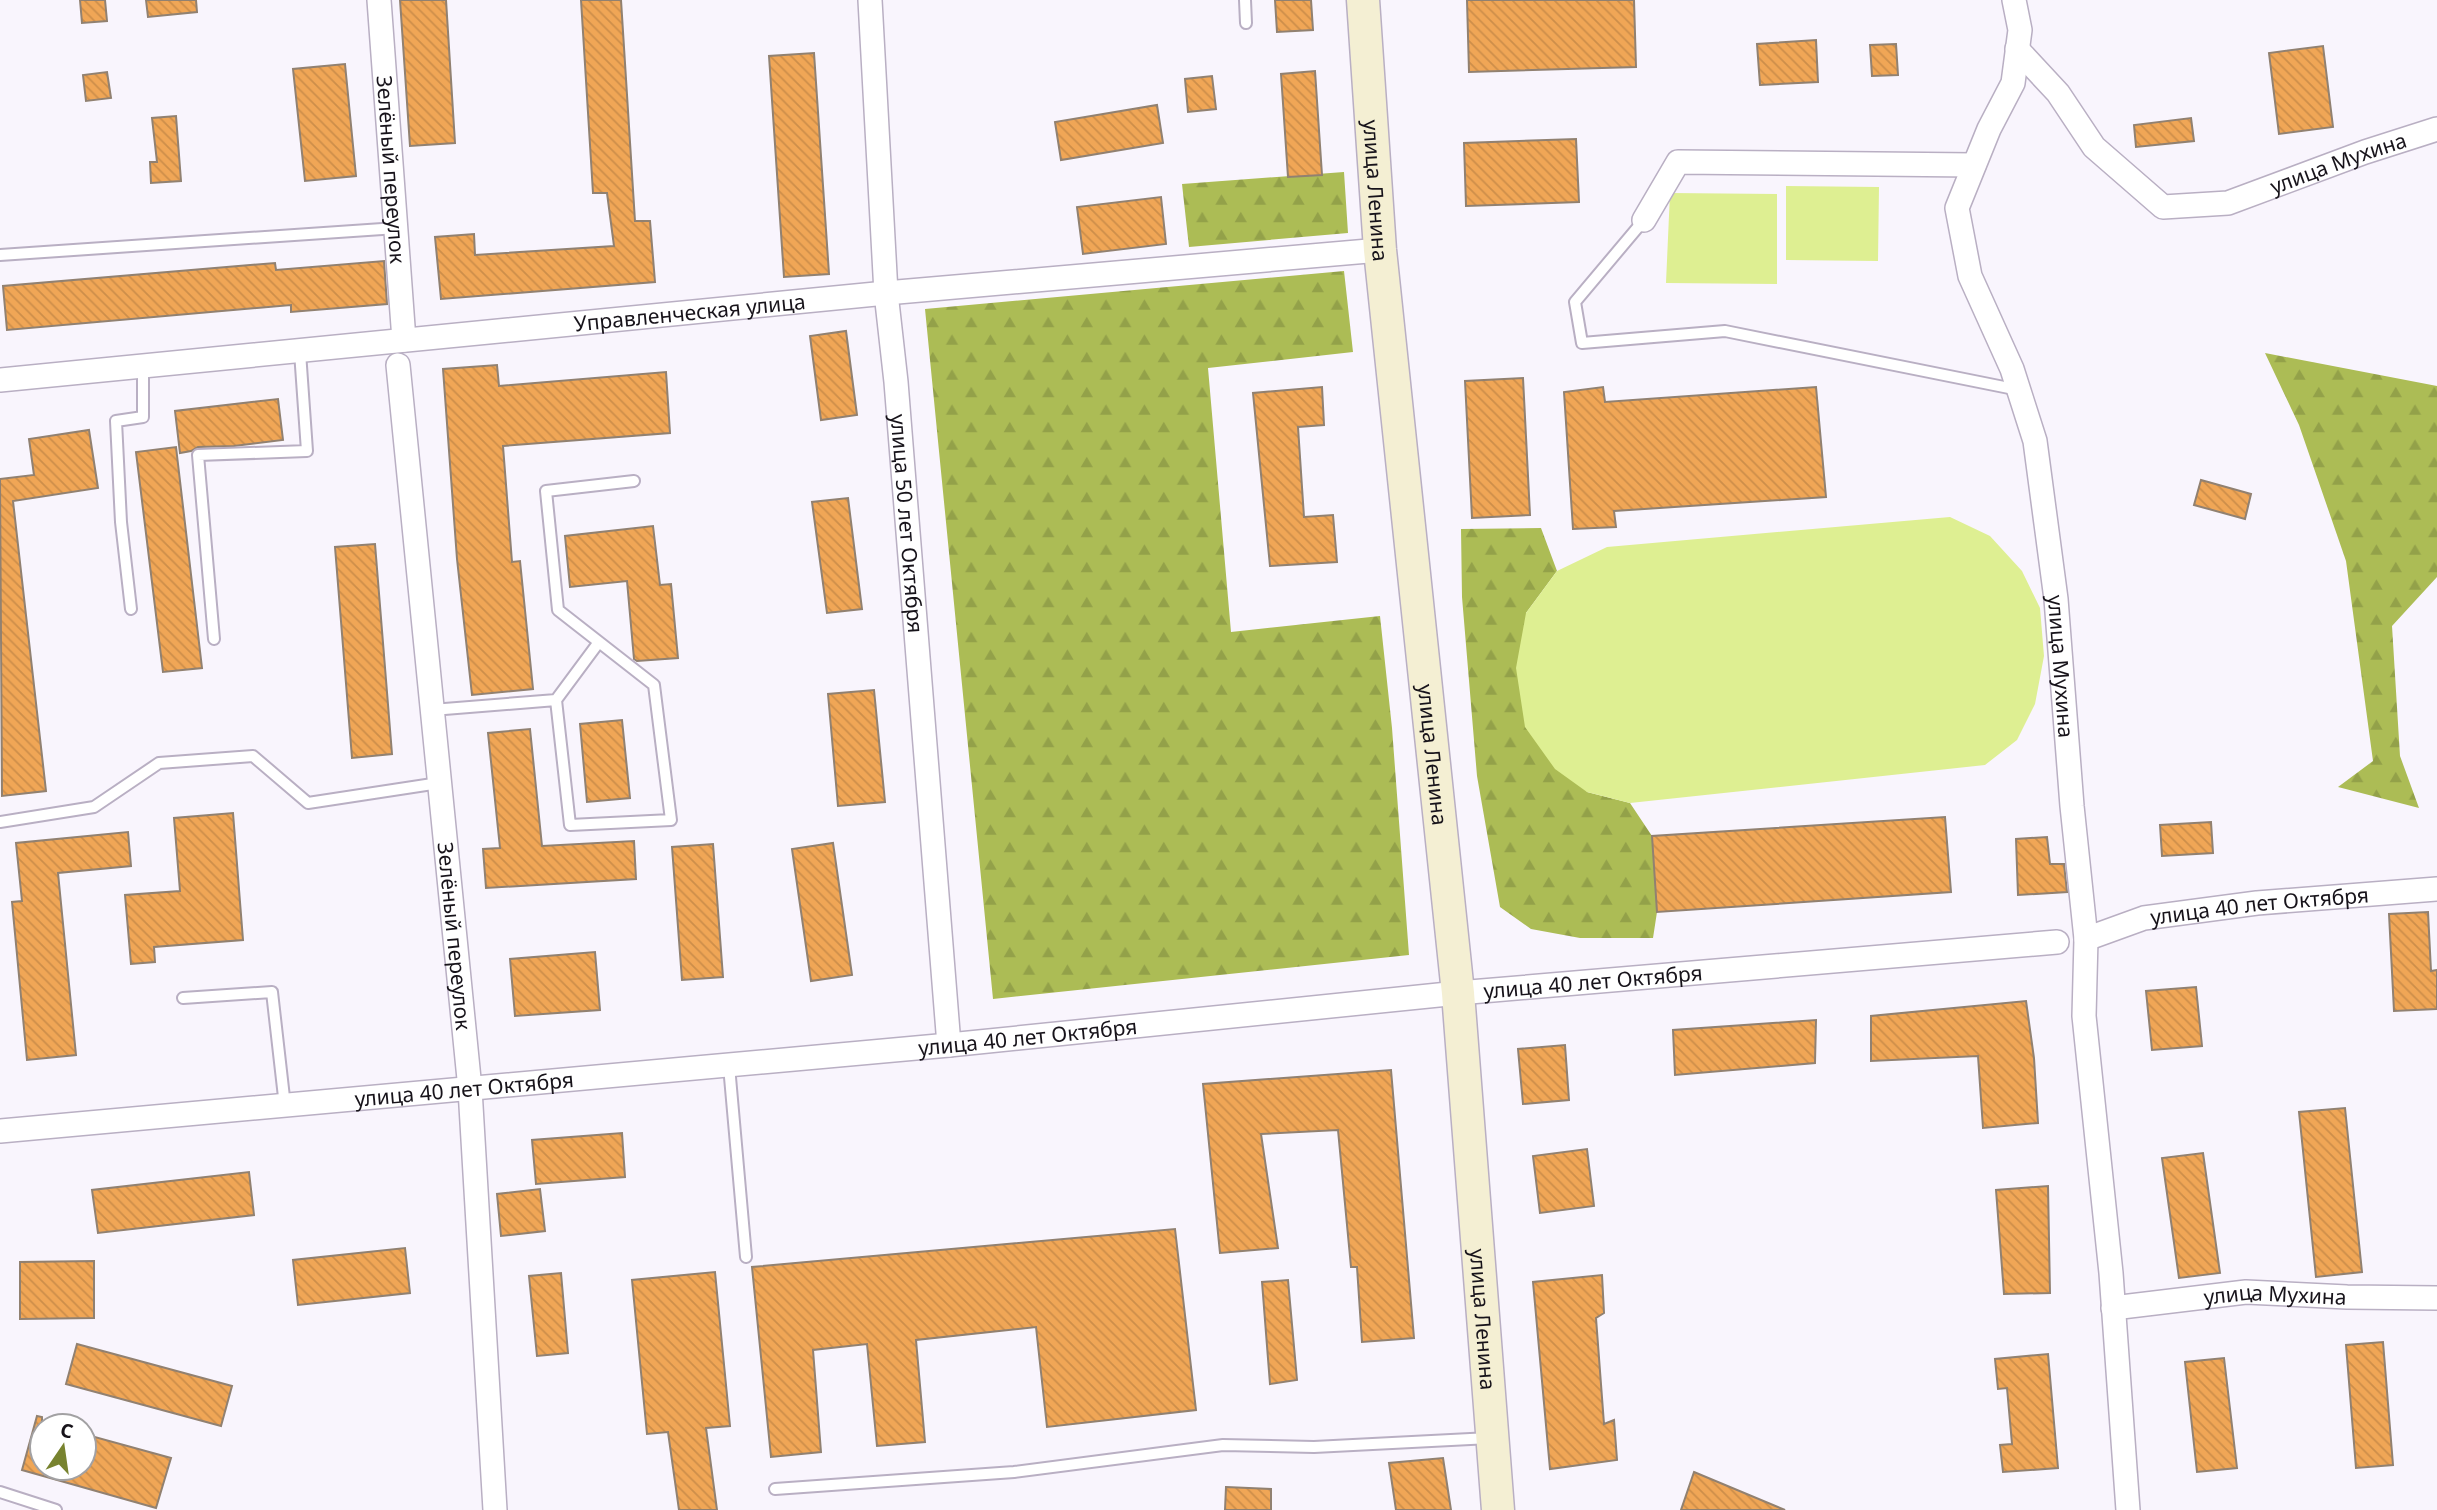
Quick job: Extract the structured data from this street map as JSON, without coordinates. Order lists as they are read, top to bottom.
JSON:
{
  "streets": {
    "main road": ["улица Ленина"],
    "street": [
      "улица Мухина",
      "Зелёный переулок",
      "Управленческая улица",
      "улица 50 лет Октября",
      "улица 40 лет Октября"
    ]
  },
  "crossings": [
    ["улица Мухина", "улица 40 лет Октября"],
    ["Зелёный переулок", "Управленческая улица"],
    ["Зелёный переулок", "улица 40 лет Октября"],
    ["улица Ленина", "Управленческая улица"],
    ["улица Ленина", "улица 40 лет Октября"],
    ["Управленческая улица", "улица 50 лет Октября"],
    ["улица 50 лет Октября", "улица 40 лет Октября"]
  ],
  "north": "top"
}
